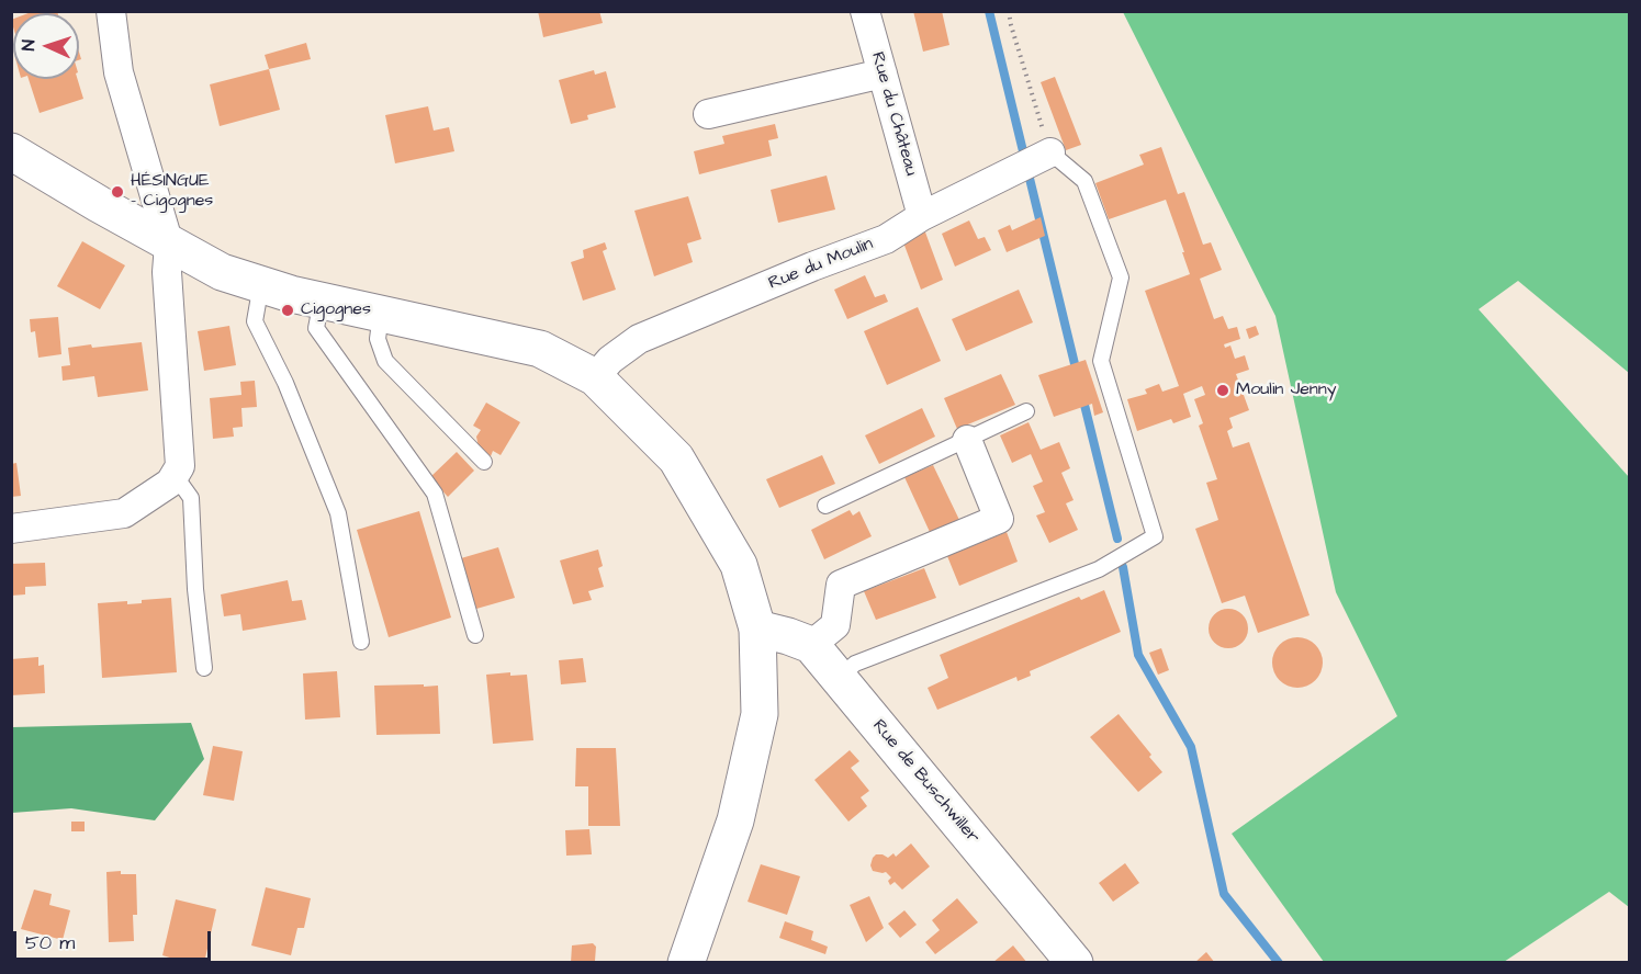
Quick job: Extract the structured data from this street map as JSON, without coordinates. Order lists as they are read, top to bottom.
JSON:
{
  "streets": {
    "main road": ["Rue de Buschwiller"],
    "street": ["Rue du Château", "Rue du Moulin"]
  },
  "crossings": [
    ["Rue du Château", "Rue du Moulin"]
  ],
  "places": ["HÉSINGUE - Cigognes", "Cigognes", "Moulin Jenny"],
  "scale_bar": "50 m",
  "north": "left"
}
